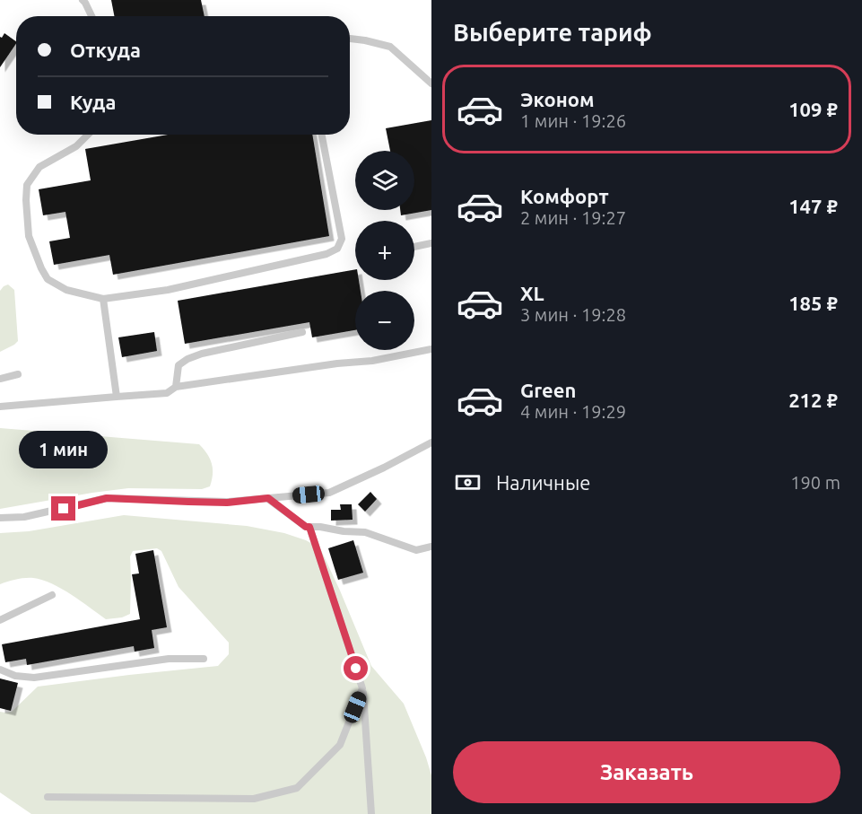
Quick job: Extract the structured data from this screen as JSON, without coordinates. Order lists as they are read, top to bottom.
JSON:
{
  "page": {
    "heading": "Выберите тариф",
    "banner": ["Откуда", "Куда"],
    "list": [
      {
        "name": "Эконом",
        "note": "1 мин · 19:26",
        "value": "109 ₽"
      },
      {
        "name": "Комфорт",
        "note": "2 мин · 19:27",
        "value": "147 ₽"
      },
      {
        "name": "XL",
        "note": "3 мин · 19:28",
        "value": "185 ₽"
      },
      {
        "name": "Green",
        "note": "4 мин · 19:29",
        "value": "212 ₽"
      }
    ],
    "map_buttons": ["+", "−"],
    "bubble": "1 мин",
    "pay": ["Наличные", "190 m"],
    "buttons": "Заказать"
  }
}
